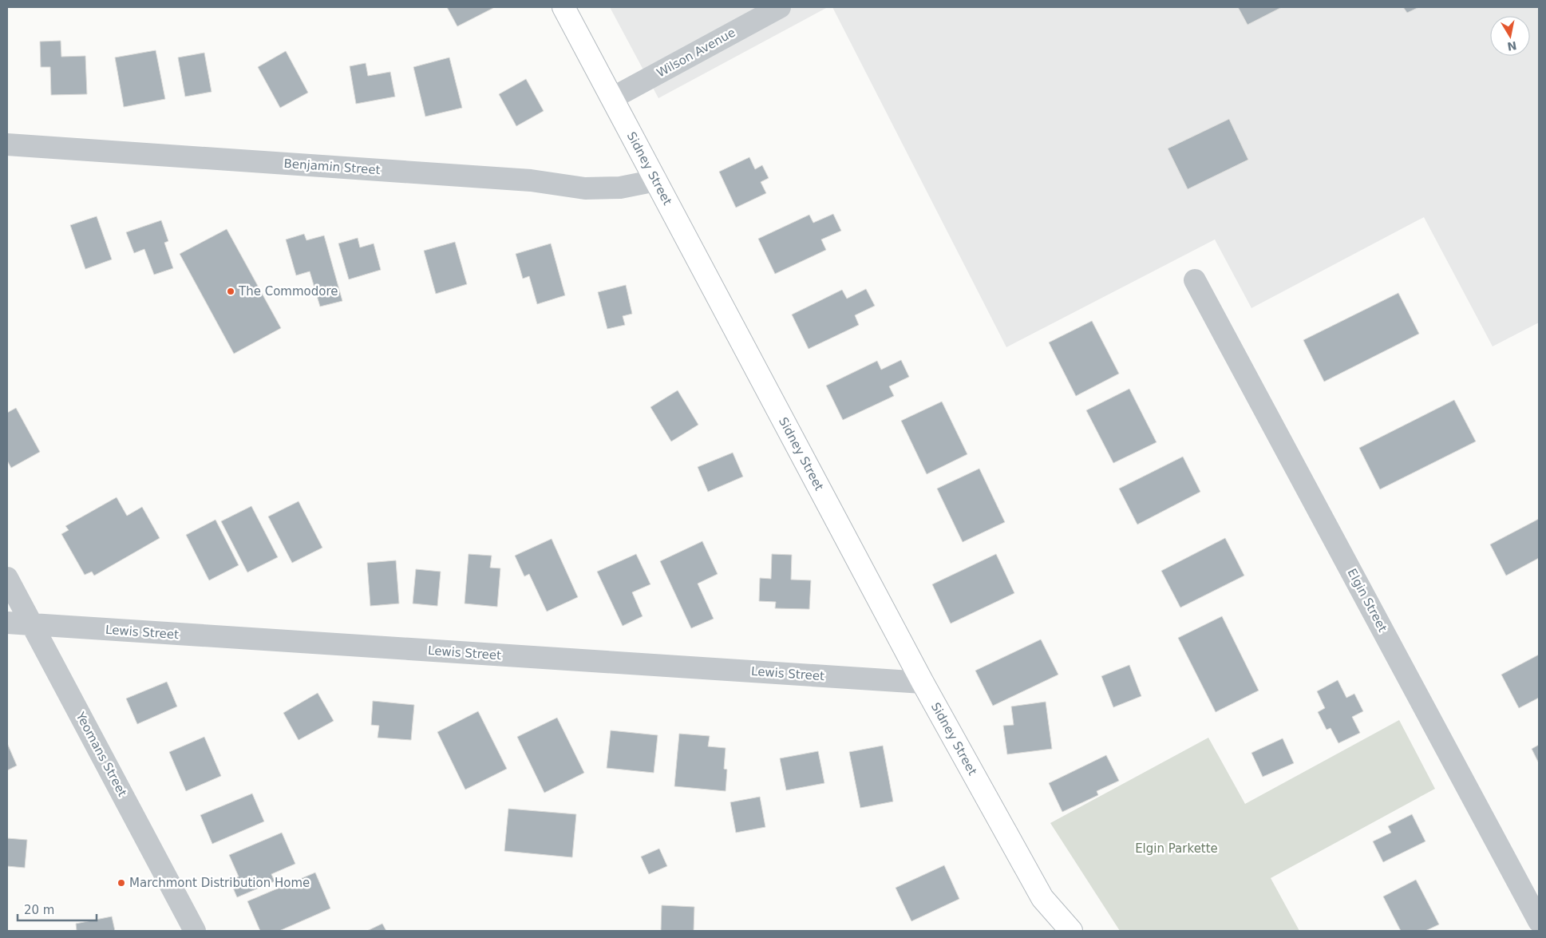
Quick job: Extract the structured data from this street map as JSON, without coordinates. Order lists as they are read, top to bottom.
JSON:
{
  "streets": {
    "main road": ["Sidney Street"],
    "street": [
      "Wilson Avenue",
      "Benjamin Street",
      "Elgin Street",
      "Lewis Street",
      "Yeomans Street"
    ]
  },
  "crossings": [
    ["Wilson Avenue", "Sidney Street"],
    ["Benjamin Street", "Sidney Street"],
    ["Sidney Street", "Lewis Street"],
    ["Lewis Street", "Yeomans Street"]
  ],
  "parks": ["Elgin Parkette"],
  "places": ["The Commodore", "Marchmont Distribution Home"],
  "scale_bar": "20 m",
  "north": "bottom"
}
